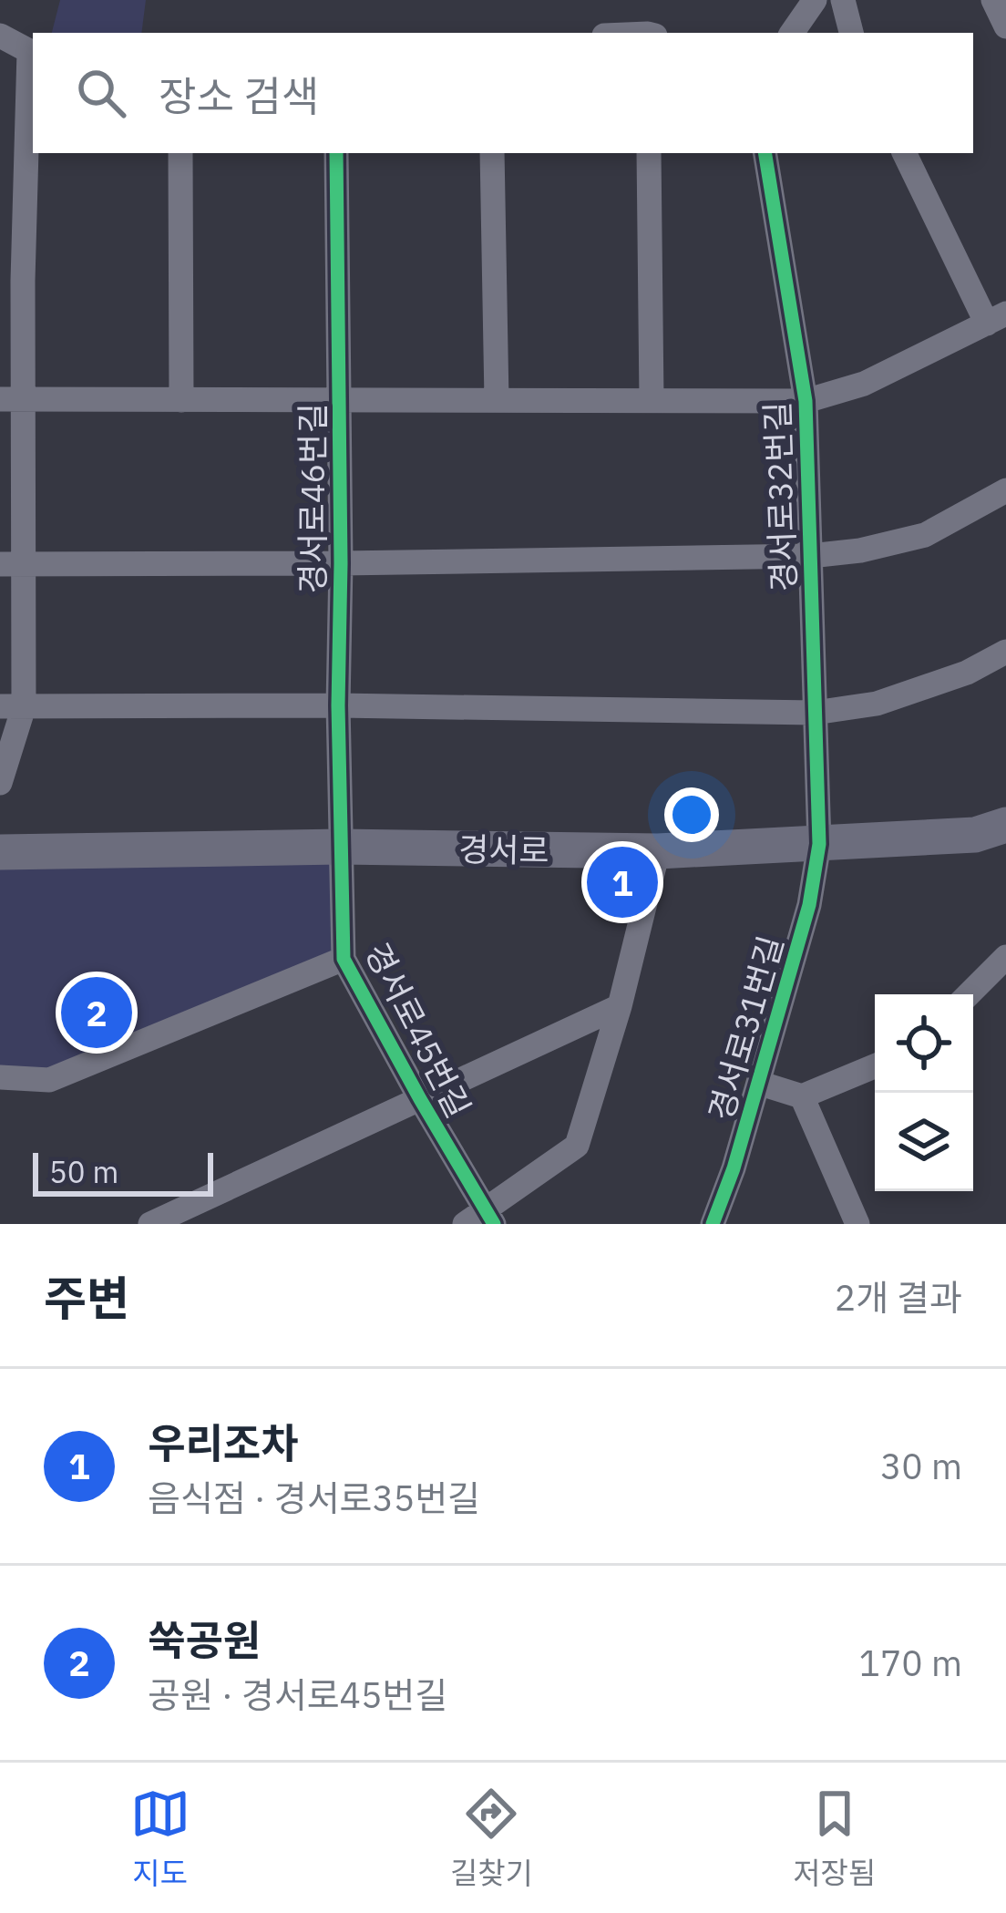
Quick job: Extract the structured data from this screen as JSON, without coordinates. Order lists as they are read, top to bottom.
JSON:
{
  "streets": {
    "street": [
      "경서로32번길",
      "경서로46번길",
      "경서로",
      "경서로31번길",
      "경서로45번길"
    ]
  },
  "crossings": [
    ["경서로32번길", "경서로46번길"],
    ["경서로32번길", "경서로"],
    ["경서로32번길", "경서로31번길"],
    ["경서로46번길", "경서로"],
    ["경서로46번길", "경서로45번길"],
    ["경서로", "경서로31번길"],
    ["경서로", "경서로45번길"]
  ],
  "scale_bar": "50 m",
  "page": {
    "search": "장소 검색",
    "pins": ["1", "2"],
    "scale": "50 m",
    "heading": ["주변", "2개 결과"],
    "list": [
      {
        "mark": "1",
        "name": "우리조차",
        "note": "음식점 · 경서로35번길",
        "value": "30 m"
      },
      {
        "mark": "2",
        "name": "쑥공원",
        "note": "공원 · 경서로45번길",
        "value": "170 m"
      }
    ],
    "nav": ["지도", "길찾기", "저장됨"]
  }
}
